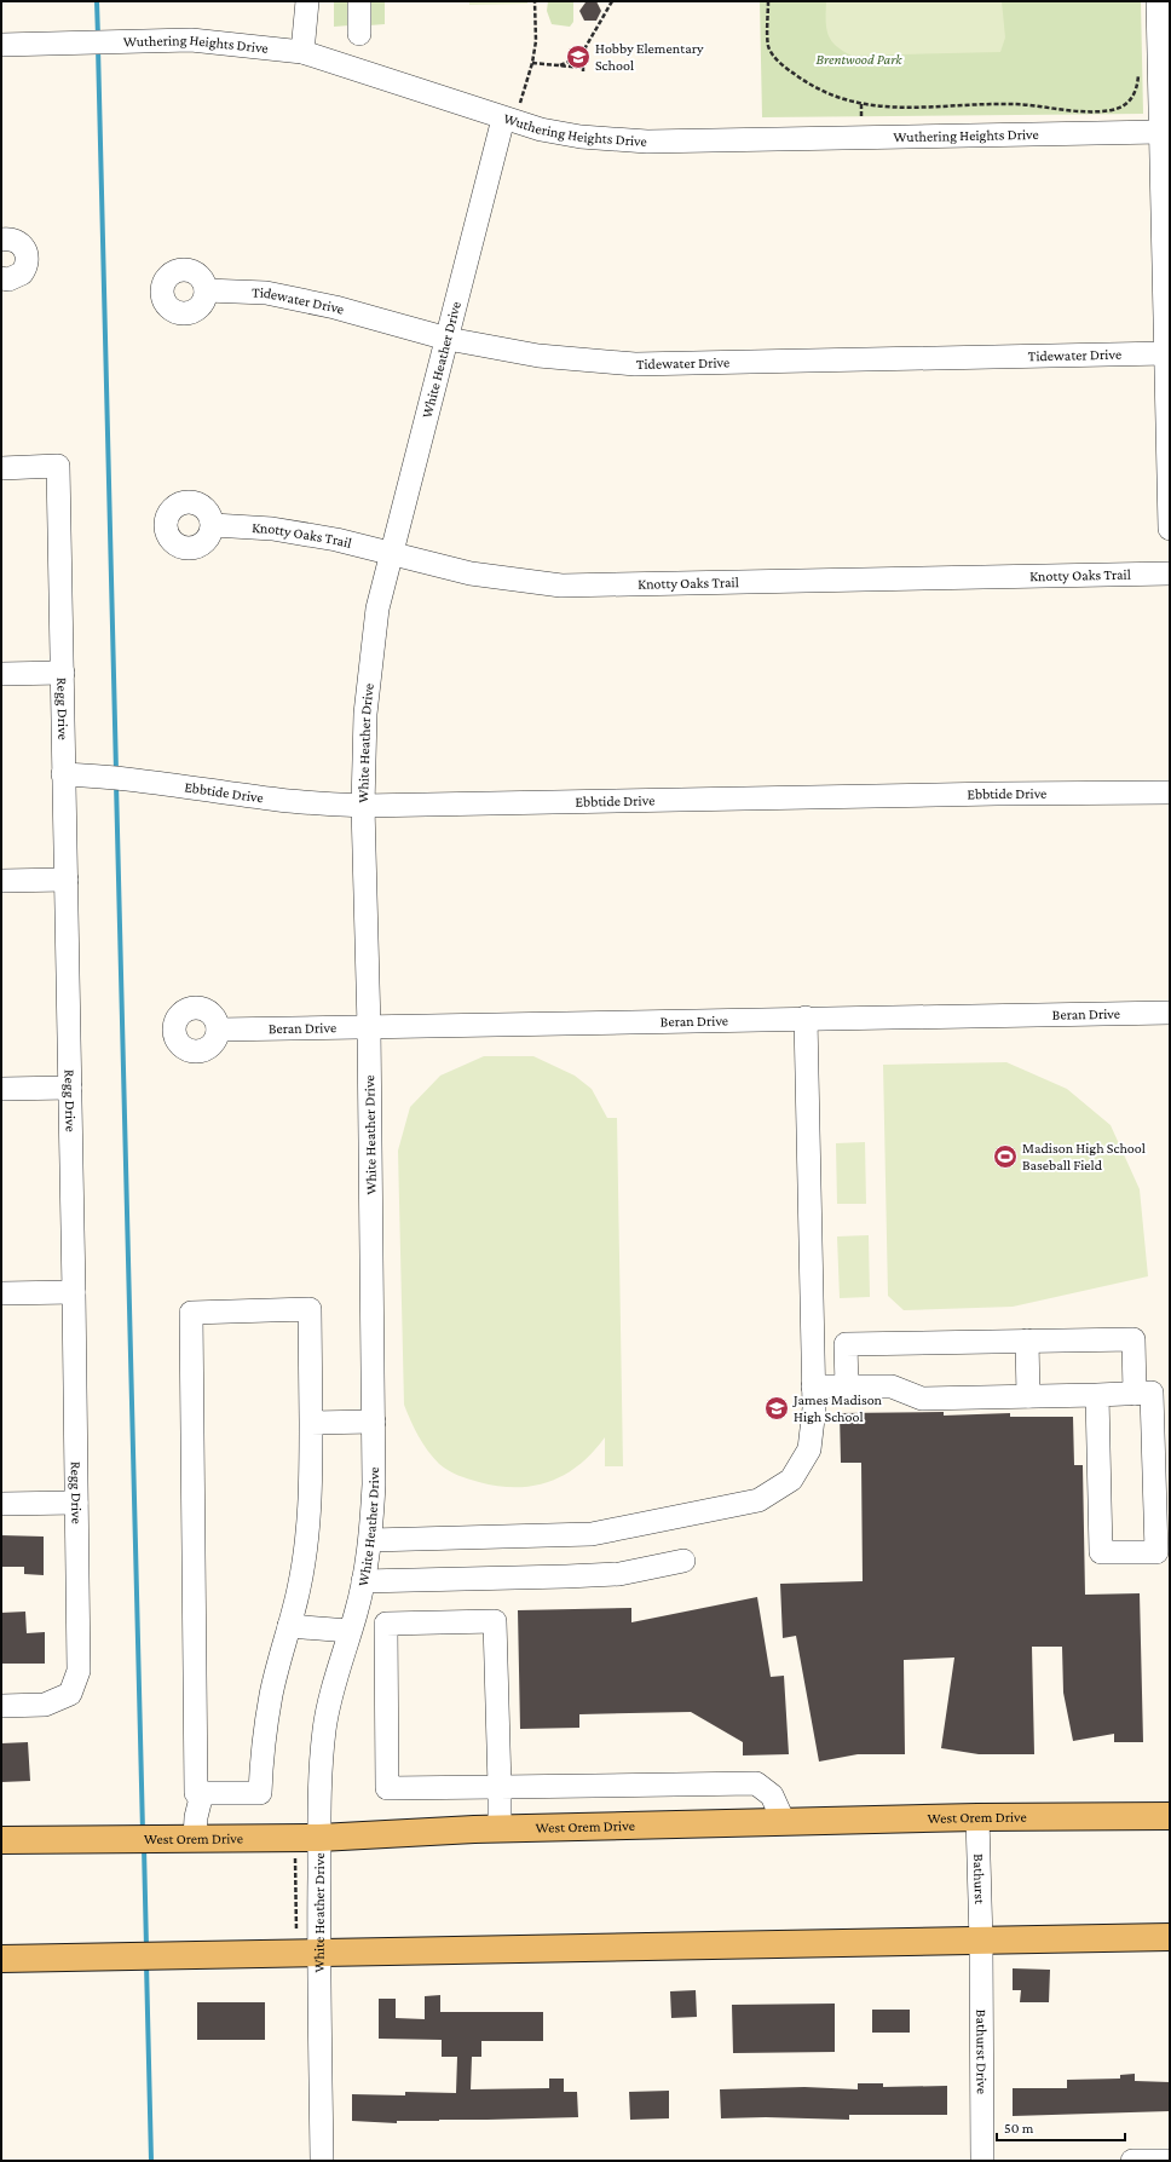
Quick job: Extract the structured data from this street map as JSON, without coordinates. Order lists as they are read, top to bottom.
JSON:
{
  "streets": {
    "main road": ["West Orem Drive"],
    "street": [
      "Wuthering Heights Drive",
      "Tidewater Drive",
      "White Heather Drive",
      "Knotty Oaks Trail",
      "Regg Drive",
      "Ebbtide Drive",
      "Beran Drive",
      "Bathurst",
      "Bathurst Drive"
    ]
  },
  "crossings": [
    ["Wuthering Heights Drive", "White Heather Drive"],
    ["Tidewater Drive", "White Heather Drive"],
    ["White Heather Drive", "Knotty Oaks Trail"],
    ["White Heather Drive", "Ebbtide Drive"],
    ["White Heather Drive", "Beran Drive"],
    ["White Heather Drive", "West Orem Drive"],
    ["Regg Drive", "Ebbtide Drive"],
    ["West Orem Drive", "Bathurst"],
    ["Bathurst", "Bathurst Drive"]
  ],
  "parks": ["Brentwood Park"],
  "places": {
    "school or university": ["Hobby Elementary School", "James Madison High School"],
    "sports": ["Madison High School Baseball Field"]
  },
  "scale_bar": "50 m"
}
